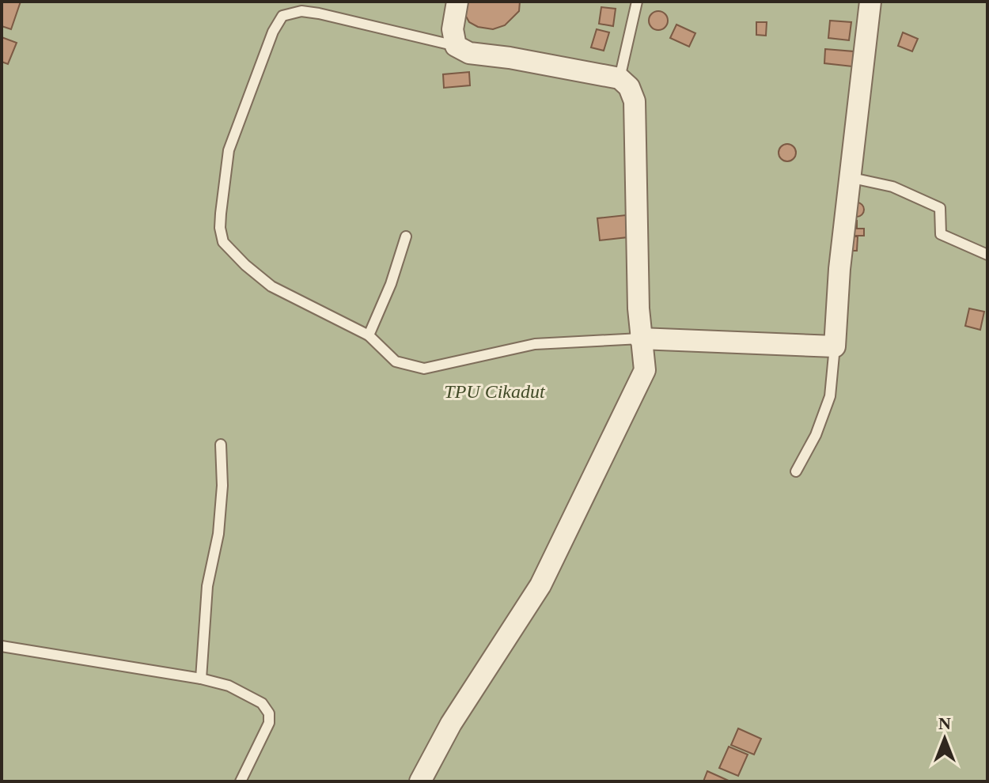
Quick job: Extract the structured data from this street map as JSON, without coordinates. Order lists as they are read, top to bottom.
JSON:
{
  "parks": ["TPU Cikadut"],
  "north": "top"
}
